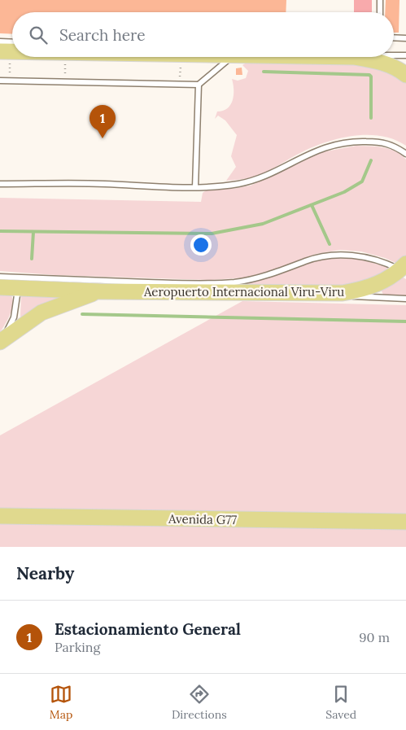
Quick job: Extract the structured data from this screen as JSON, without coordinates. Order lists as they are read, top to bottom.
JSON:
{
  "streets": {
    "main road": ["Aeropuerto Internacional Viru-Viru", "Avenida G77"]
  },
  "page": {
    "search": "Search here",
    "pins": "1",
    "heading": "Nearby",
    "list": [
      {
        "mark": "1",
        "name": "Estacionamiento General",
        "note": "Parking",
        "value": "90 m"
      }
    ],
    "nav": ["Map", "Directions", "Saved"]
  }
}
